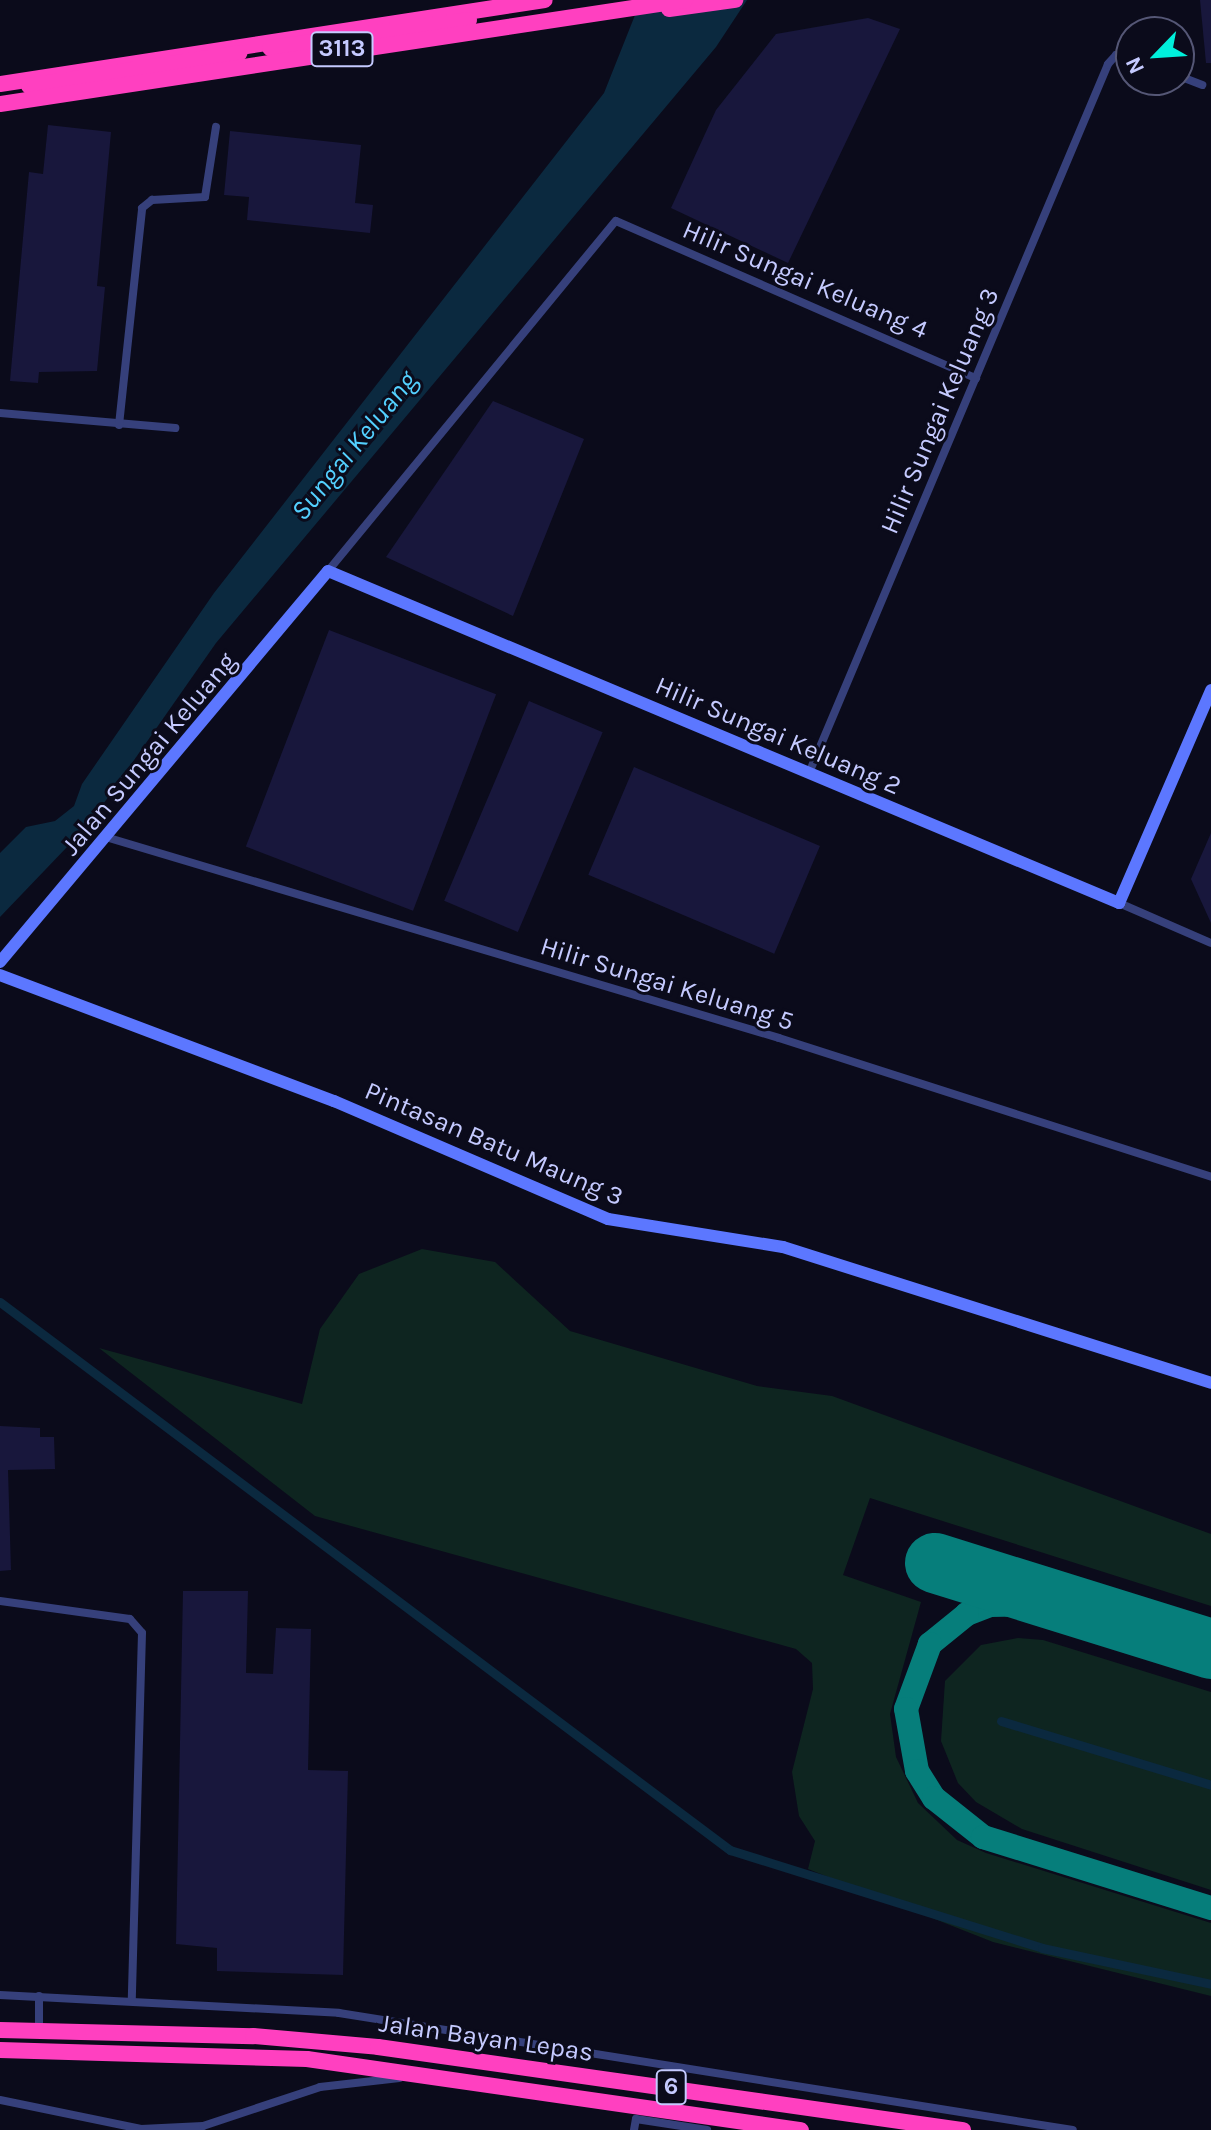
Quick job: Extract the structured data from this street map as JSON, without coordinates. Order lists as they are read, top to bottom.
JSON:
{
  "streets": {
    "highway": ["3113", "Jalan Bayan Lepas", "6"],
    "street": [
      "Hilir Sungai Keluang 4",
      "Hilir Sungai Keluang 3",
      "Hilir Sungai Keluang 2",
      "Jalan Sungai Keluang",
      "Hilir Sungai Keluang 5",
      "Pintasan Batu Maung 3"
    ]
  },
  "crossings": [
    ["Hilir Sungai Keluang 4", "Hilir Sungai Keluang 3"],
    ["Hilir Sungai Keluang 4", "Hilir Sungai Keluang 2"],
    ["Hilir Sungai Keluang 4", "Jalan Sungai Keluang"],
    ["Hilir Sungai Keluang 3", "Hilir Sungai Keluang 2"],
    ["Hilir Sungai Keluang 2", "Jalan Sungai Keluang"],
    ["Jalan Sungai Keluang", "Hilir Sungai Keluang 5"]
  ],
  "water": ["Sungai Keluang"],
  "north": "bottom left"
}
